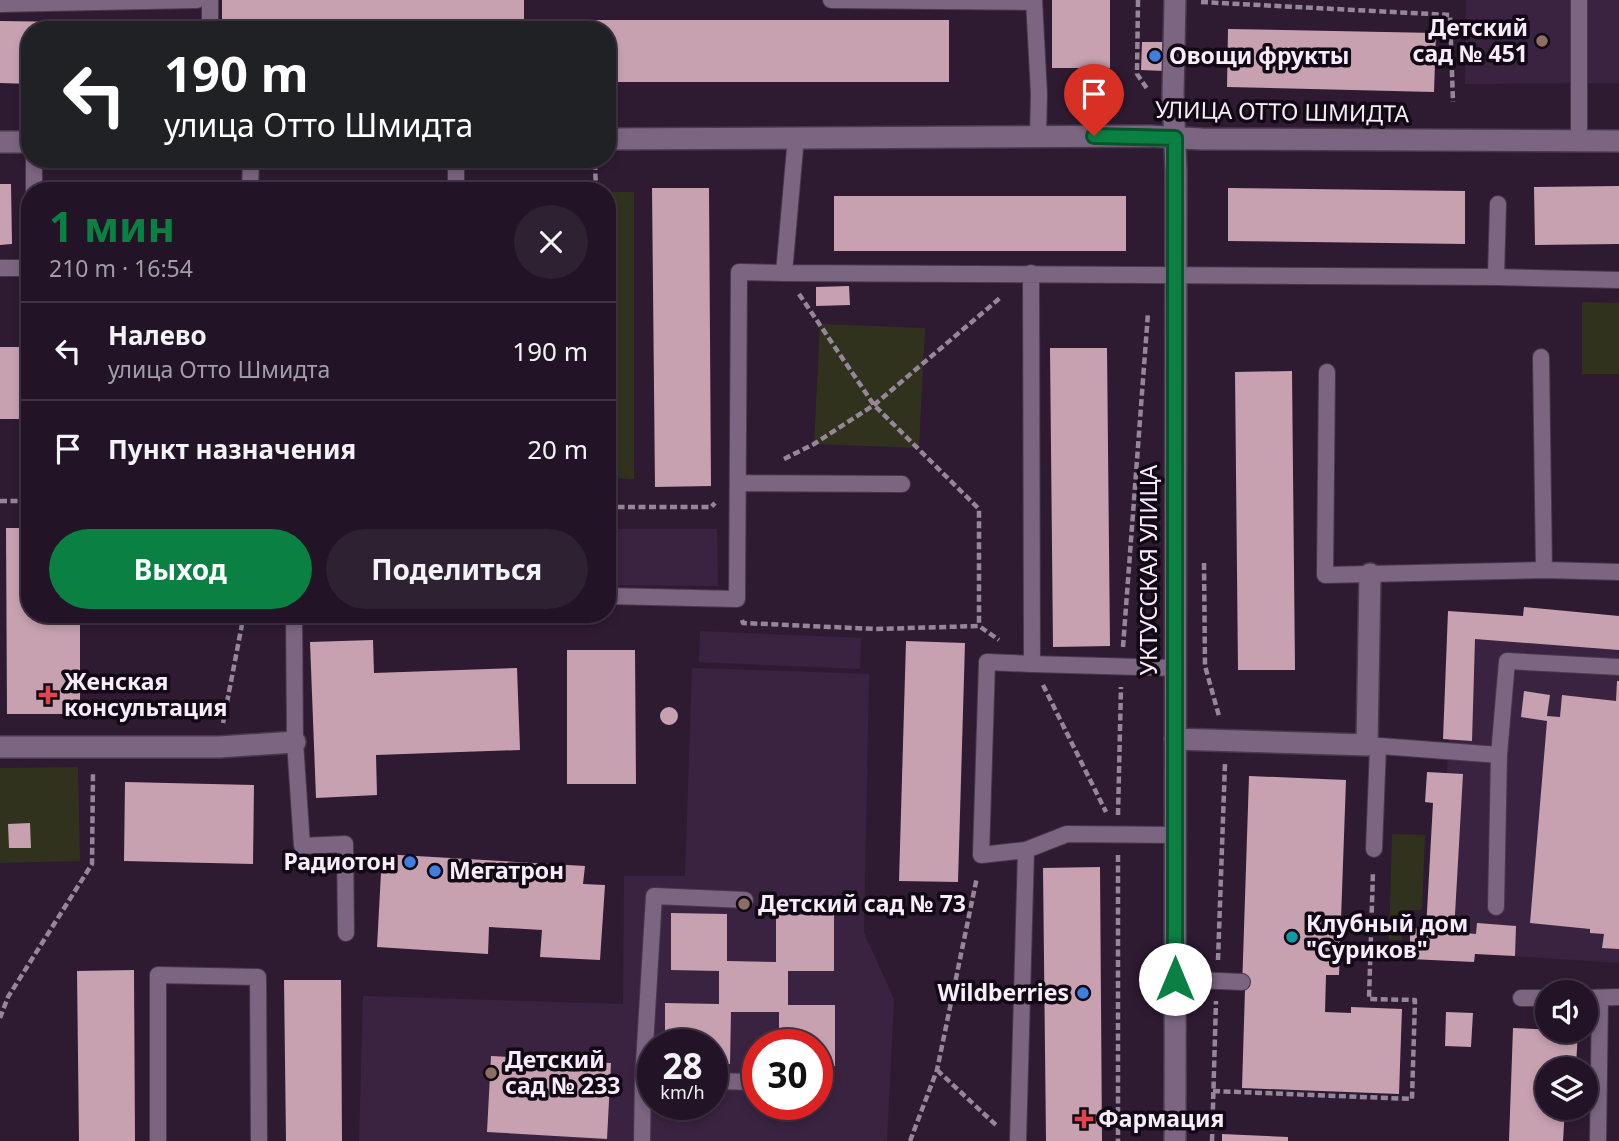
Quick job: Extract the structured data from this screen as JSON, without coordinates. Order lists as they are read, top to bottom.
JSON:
{
  "streets": {
    "street": ["УЛИЦА ОТТО ШМИДТА", "УКТУССКАЯ УЛИЦА"]
  },
  "crossings": [
    ["УЛИЦА ОТТО ШМИДТА", "УКТУССКАЯ УЛИЦА"]
  ],
  "places": {
    "other": [
      "Детский сад № 451",
      "Овощи фрукты",
      "Радиотон",
      "Мегатрон",
      "Детский сад № 73",
      "Клубный дом \"Суриков\"",
      "Wildberries",
      "Детский сад № 233"
    ],
    "health": ["Женская консультация", "Фармация"]
  },
  "page": {
    "turn": ["190 m", "улица Отто Шмидта"],
    "heading": ["1 мин", "210 m · 16:54"],
    "list": [
      {
        "name": "Налево",
        "note": "улица Отто Шмидта",
        "value": "190 m"
      },
      {
        "name": "Пункт назначения",
        "value": "20 m"
      }
    ],
    "buttons": ["Выход", "Поделиться"],
    "speed": "28 km/h",
    "limit": "30"
  }
}
